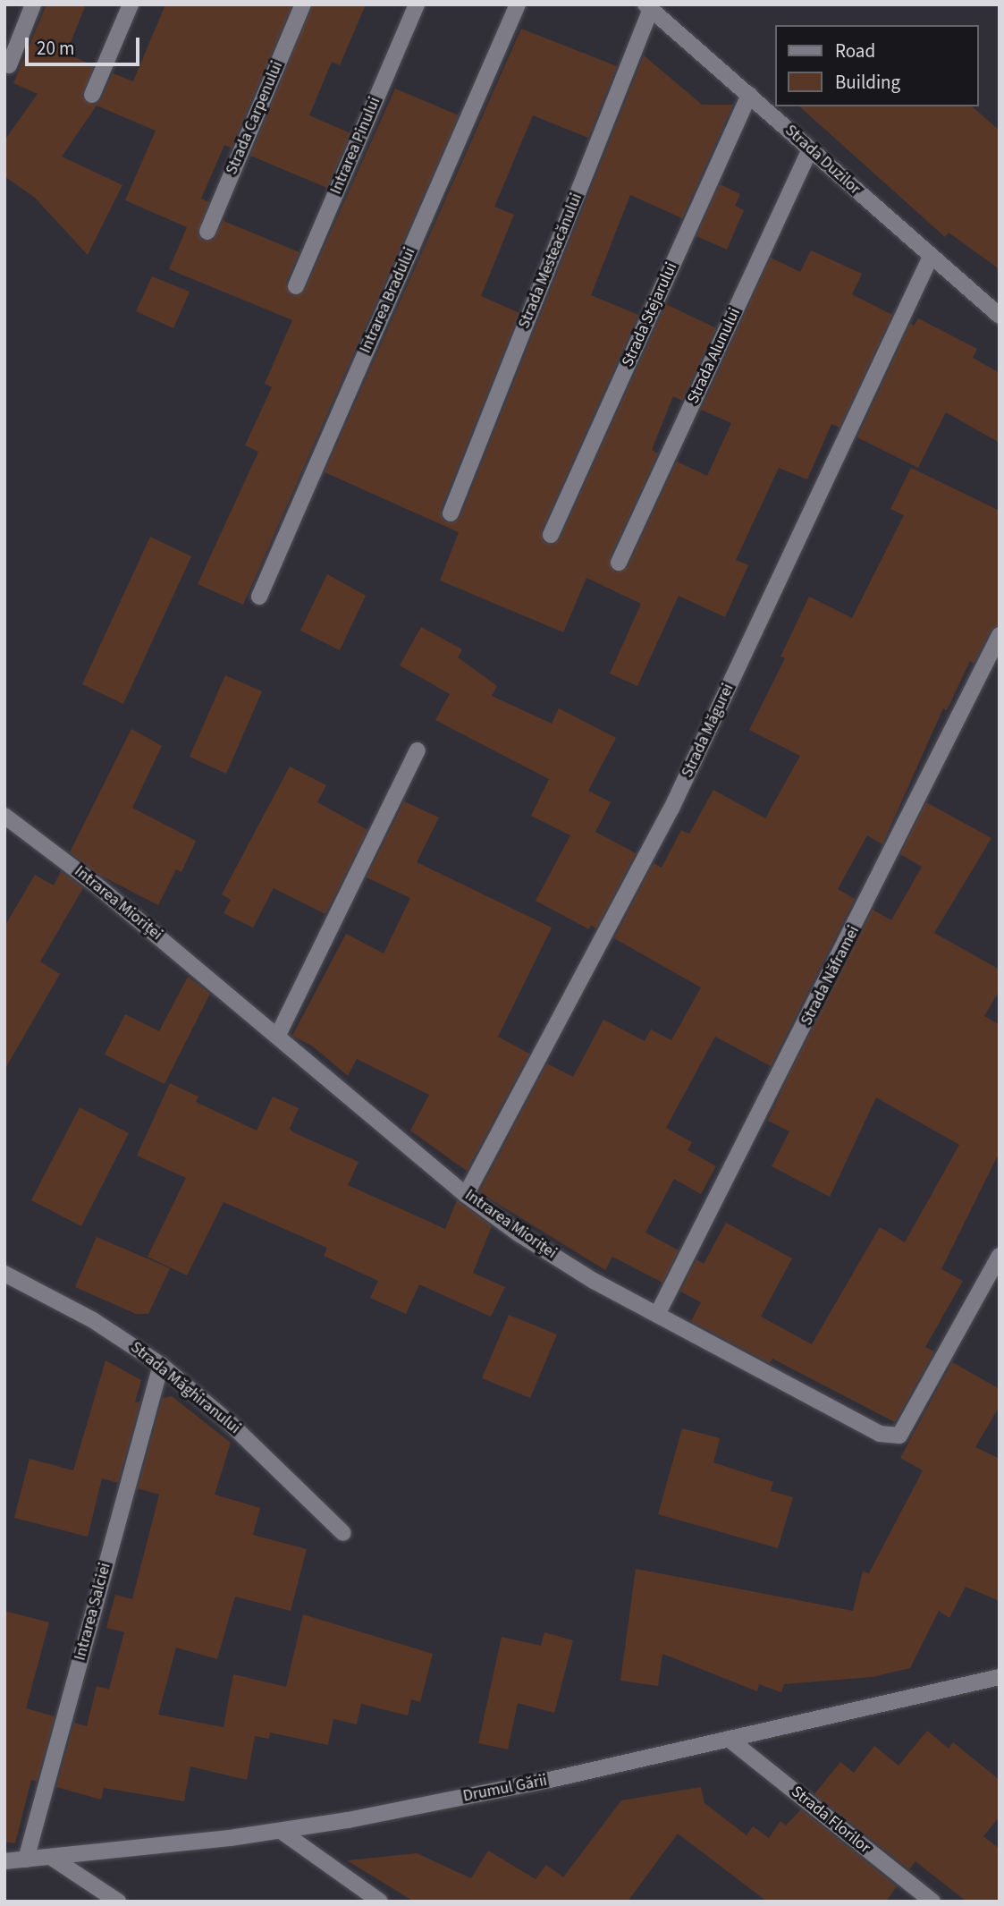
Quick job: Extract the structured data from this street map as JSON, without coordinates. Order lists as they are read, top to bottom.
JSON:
{
  "streets": {
    "street": [
      "Strada Carpenului",
      "Intrarea Pinului",
      "Strada Duzilor",
      "Strada Mesteacănului",
      "Intrarea Bradului",
      "Strada Stejarului",
      "Strada Alunului",
      "Strada Măgurei",
      "Intrarea Mioriței",
      "Strada Năframei",
      "Strada Măghiranului",
      "Intrarea Salciei",
      "Drumul Gării",
      "Strada Florilor"
    ]
  },
  "crossings": [
    ["Strada Duzilor", "Strada Mesteacănului"],
    ["Strada Duzilor", "Strada Stejarului"],
    ["Strada Duzilor", "Strada Alunului"],
    ["Strada Duzilor", "Strada Măgurei"],
    ["Strada Măgurei", "Intrarea Mioriței"],
    ["Intrarea Mioriței", "Strada Năframei"],
    ["Strada Măghiranului", "Intrarea Salciei"],
    ["Intrarea Salciei", "Drumul Gării"],
    ["Drumul Gării", "Strada Florilor"]
  ],
  "legend": ["Road", "Building"],
  "scale_bar": "20 m"
}
